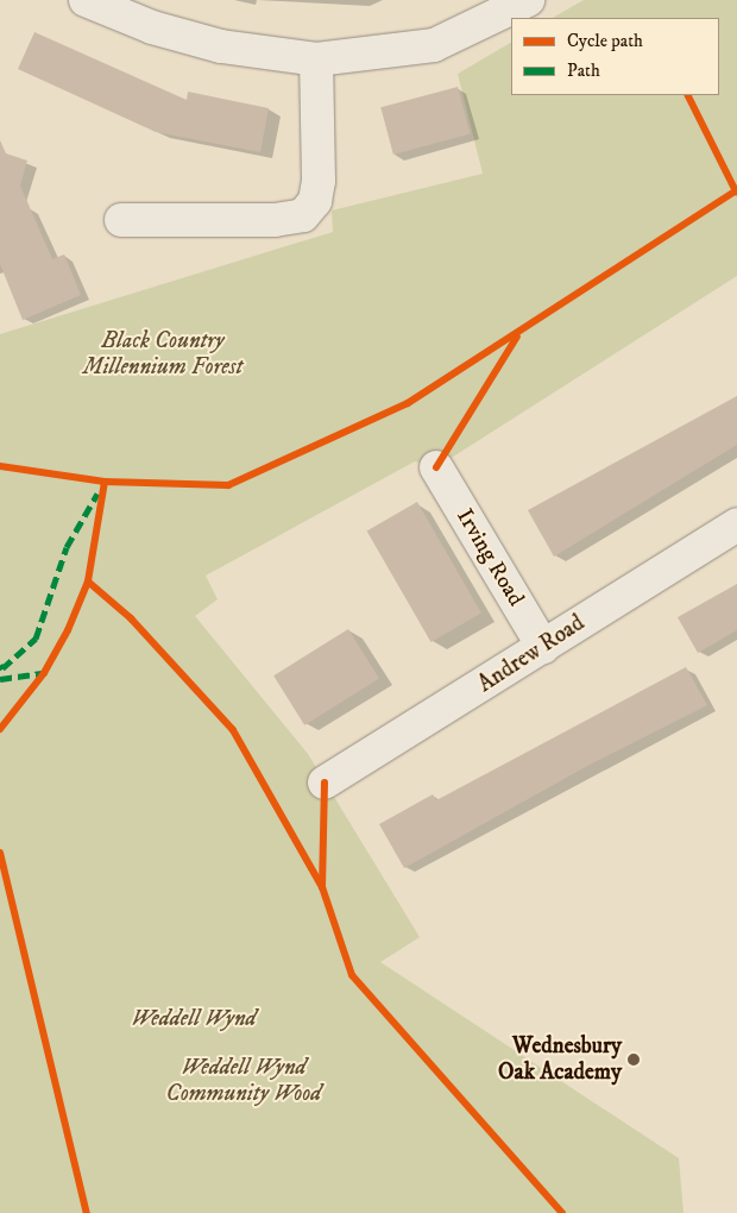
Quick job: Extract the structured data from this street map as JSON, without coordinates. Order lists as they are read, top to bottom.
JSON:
{
  "streets": {
    "street": ["Irving Road", "Andrew Road"]
  },
  "crossings": [
    ["Irving Road", "Andrew Road"]
  ],
  "parks": ["Black Country Millennium Forest", "Weddell Wynd", "Weddell Wynd Community Wood"],
  "places": ["Wednesbury Oak Academy"],
  "legend": ["Cycle path", "Path"]
}
